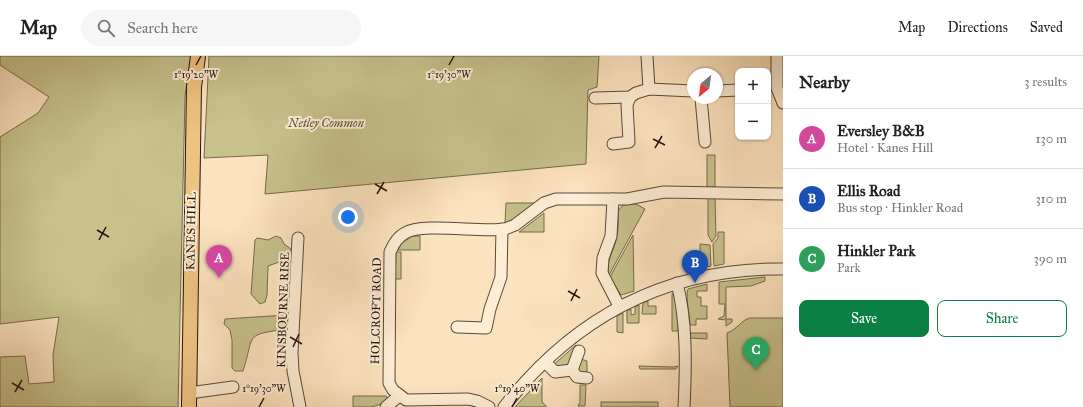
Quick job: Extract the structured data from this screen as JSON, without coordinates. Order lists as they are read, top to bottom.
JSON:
{
  "streets": {
    "main road": ["KANES HILL"],
    "street": ["KINSBOURNE RISE", "HOLCROFT ROAD"]
  },
  "parks": ["Netley Common"],
  "north": "bottom left",
  "page": {
    "header": "Map",
    "search": "Search here",
    "nav": ["Map", "Directions", "Saved"],
    "heading": ["Nearby", "3 results"],
    "map_buttons": ["+", "−"],
    "list": [
      {
        "mark": "A",
        "name": "Eversley B&B",
        "note": "Hotel · Kanes Hill",
        "value": "130 m"
      },
      {
        "mark": "B",
        "name": "Ellis Road",
        "note": "Bus stop · Hinkler Road",
        "value": "310 m"
      },
      {
        "mark": "C",
        "name": "Hinkler Park",
        "note": "Park",
        "value": "390 m"
      }
    ],
    "pins": ["A", "B", "C"],
    "buttons": ["Save", "Share"]
  },
  "coordinates": ["1°19'20\"W", "1°19'30\"W", "1°19'40\"W"]
}
